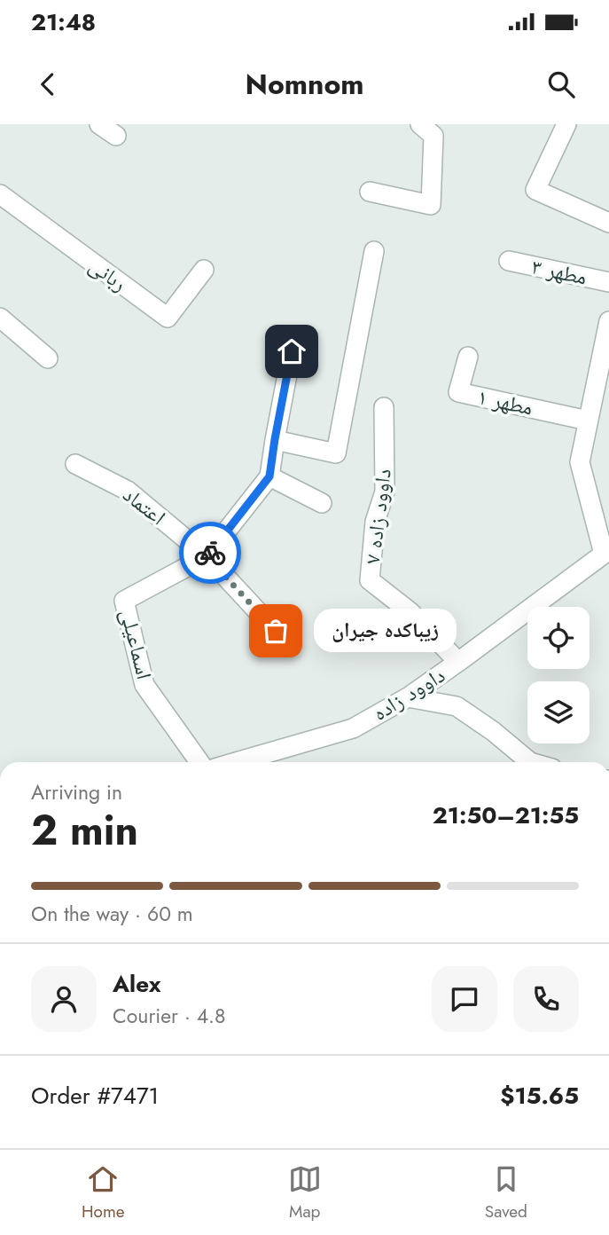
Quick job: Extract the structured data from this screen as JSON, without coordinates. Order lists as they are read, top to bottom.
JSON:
{
  "streets": {
    "street": [
      "مطهر ۳",
      "ربانی",
      "مطهر ۱",
      "اعتماد",
      "داوود زاده ۷",
      "اسماعیلی",
      "داوود زاده"
    ]
  },
  "crossings": [
    ["اعتماد", "اسماعیلی"],
    ["داوود زاده ۷", "داوود زاده"]
  ],
  "places": ["زیباکده جیران"],
  "page": {
    "status": "21:48",
    "header": "Nomnom",
    "bubble": "زیباکده جیران",
    "heading": ["2 min", "Arriving in", "21:50–21:55"],
    "panel": [
      "Alex",
      "Courier · 4.8",
      "Order #7471",
      "$15.65"
    ],
    "bar": "On the way · 60 m",
    "tabs": ["Home", "Map", "Saved"]
  }
}
